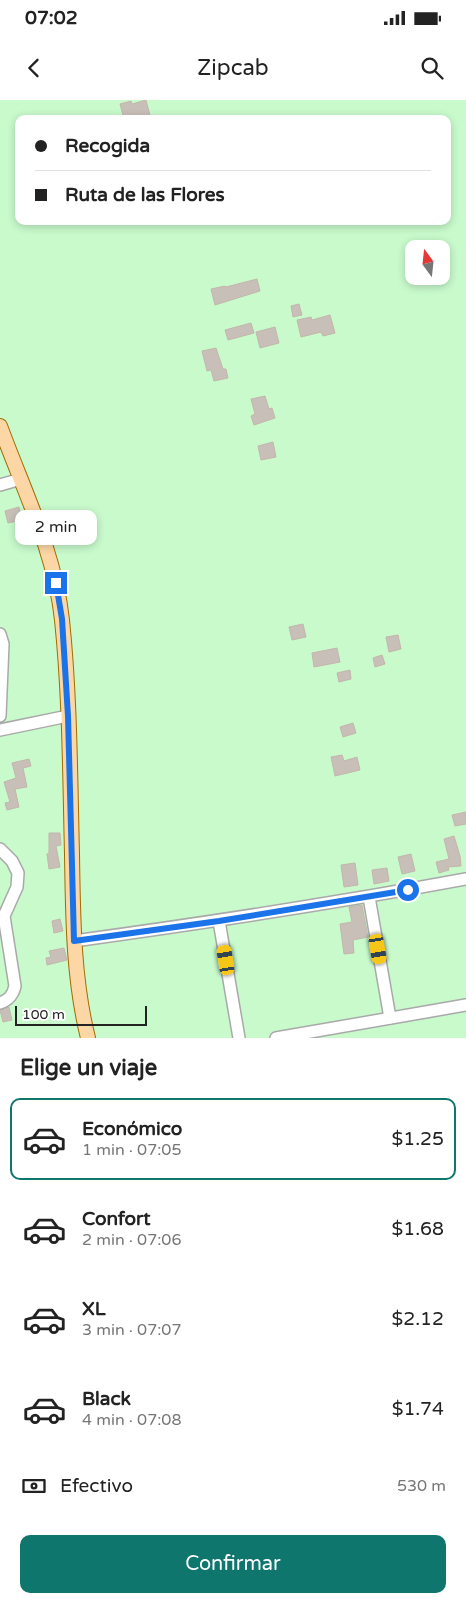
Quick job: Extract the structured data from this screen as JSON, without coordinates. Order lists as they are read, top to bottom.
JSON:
{
  "scale_bar": "100 m",
  "north": "top",
  "page": {
    "status": "07:02",
    "header": "Zipcab",
    "banner": ["Recogida", "Ruta de las Flores"],
    "bubble": "2 min",
    "scale": "100 m",
    "heading": "Elige un viaje",
    "list": [
      {
        "name": "Económico",
        "note": "1 min · 07:05",
        "value": "$1.25"
      },
      {
        "name": "Confort",
        "note": "2 min · 07:06",
        "value": "$1.68"
      },
      {
        "name": "XL",
        "note": "3 min · 07:07",
        "value": "$2.12"
      },
      {
        "name": "Black",
        "note": "4 min · 07:08",
        "value": "$1.74"
      }
    ],
    "pay": ["Efectivo", "530 m"],
    "buttons": "Confirmar"
  }
}
